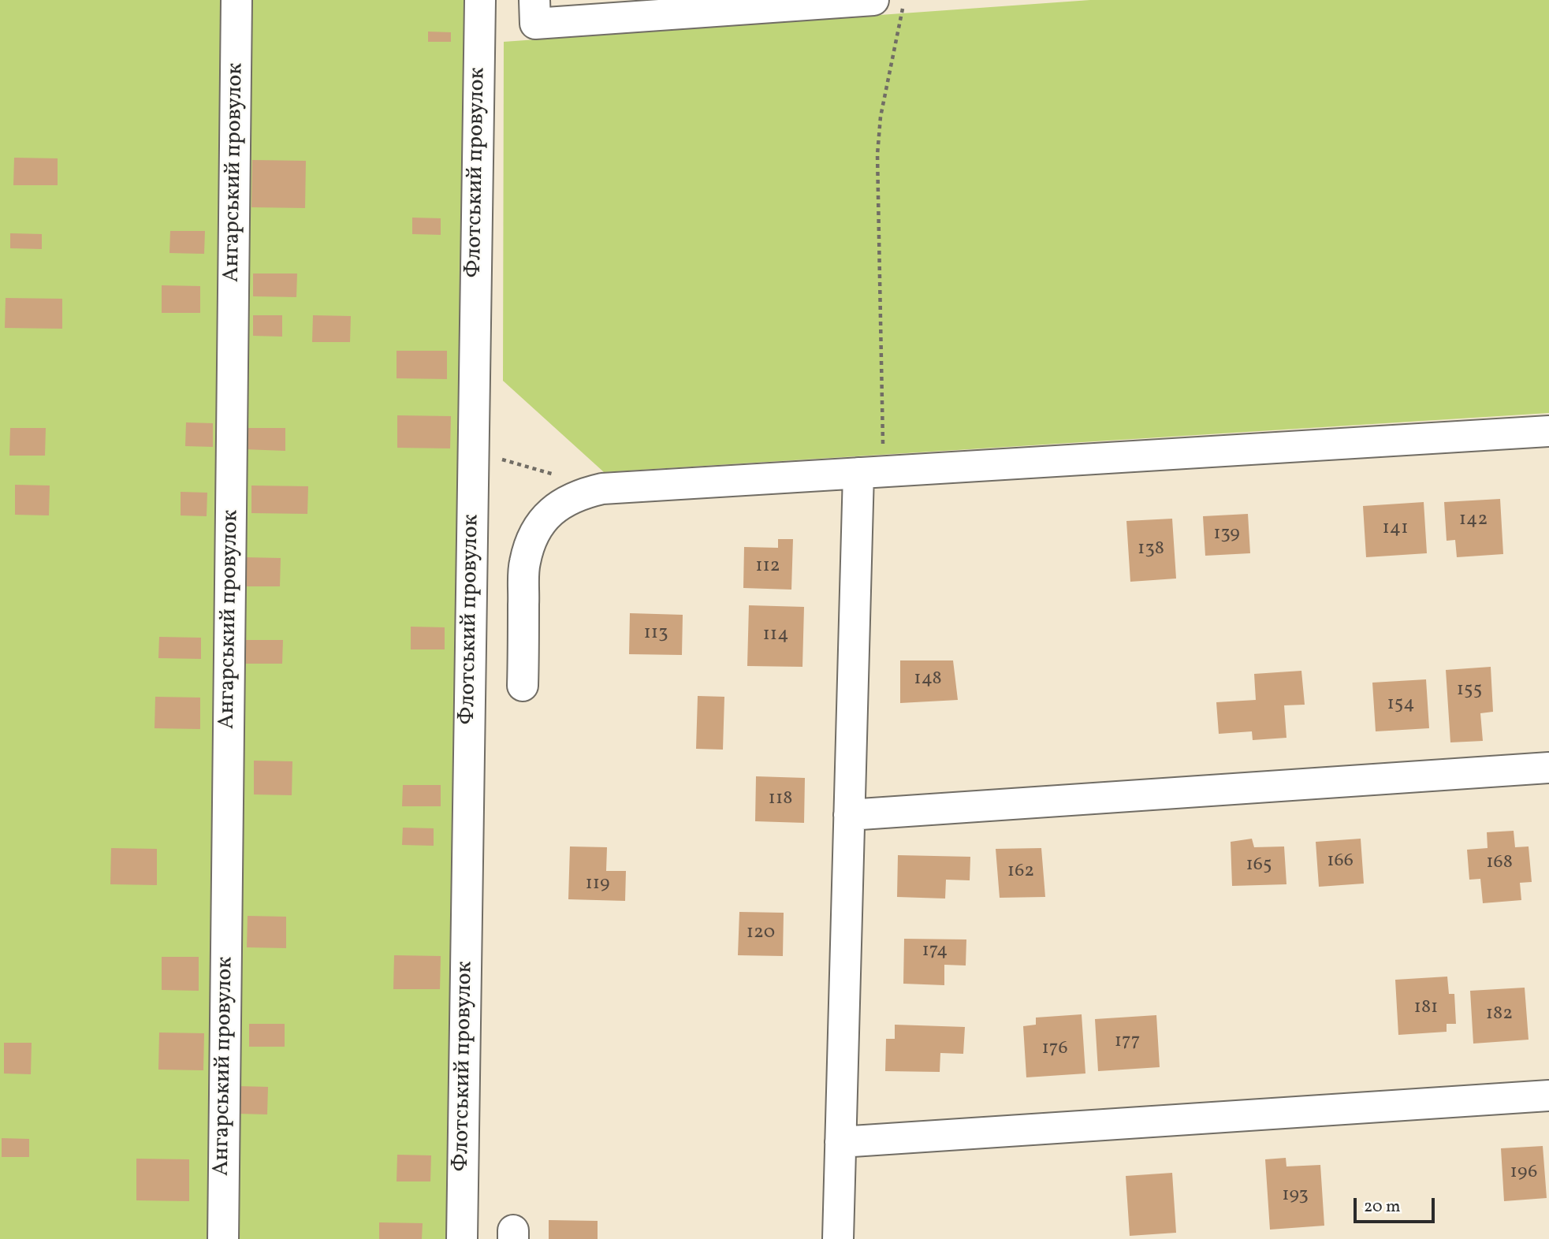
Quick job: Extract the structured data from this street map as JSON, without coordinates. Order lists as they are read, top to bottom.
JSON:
{
  "streets": {
    "lane": ["Ангарський провулок", "Флотський провулок"]
  },
  "house_numbers": [
    "142",
    "141",
    "139",
    "138",
    "112",
    "113",
    "114",
    "148",
    "155",
    "154",
    "118",
    "166",
    "168",
    "165",
    "162",
    "119",
    "120",
    "174",
    "181",
    "182",
    "177",
    "176",
    "196",
    "193"
  ],
  "scale_bar": "20 m"
}
